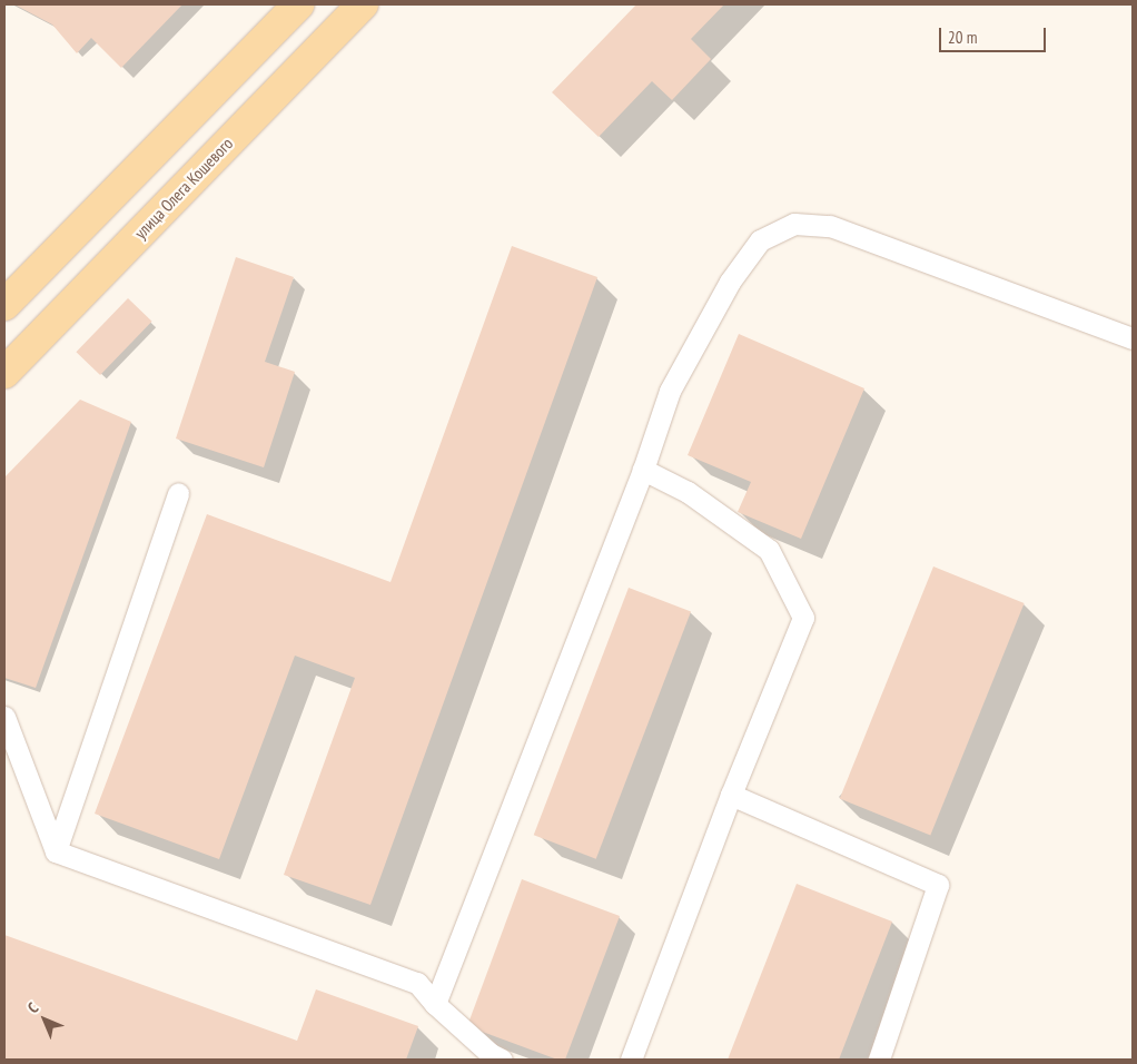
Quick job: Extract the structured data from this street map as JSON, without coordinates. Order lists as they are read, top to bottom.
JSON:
{
  "streets": {
    "main road": ["улица Олега Кошевого"]
  },
  "scale_bar": "20 m",
  "north": "top left"
}
